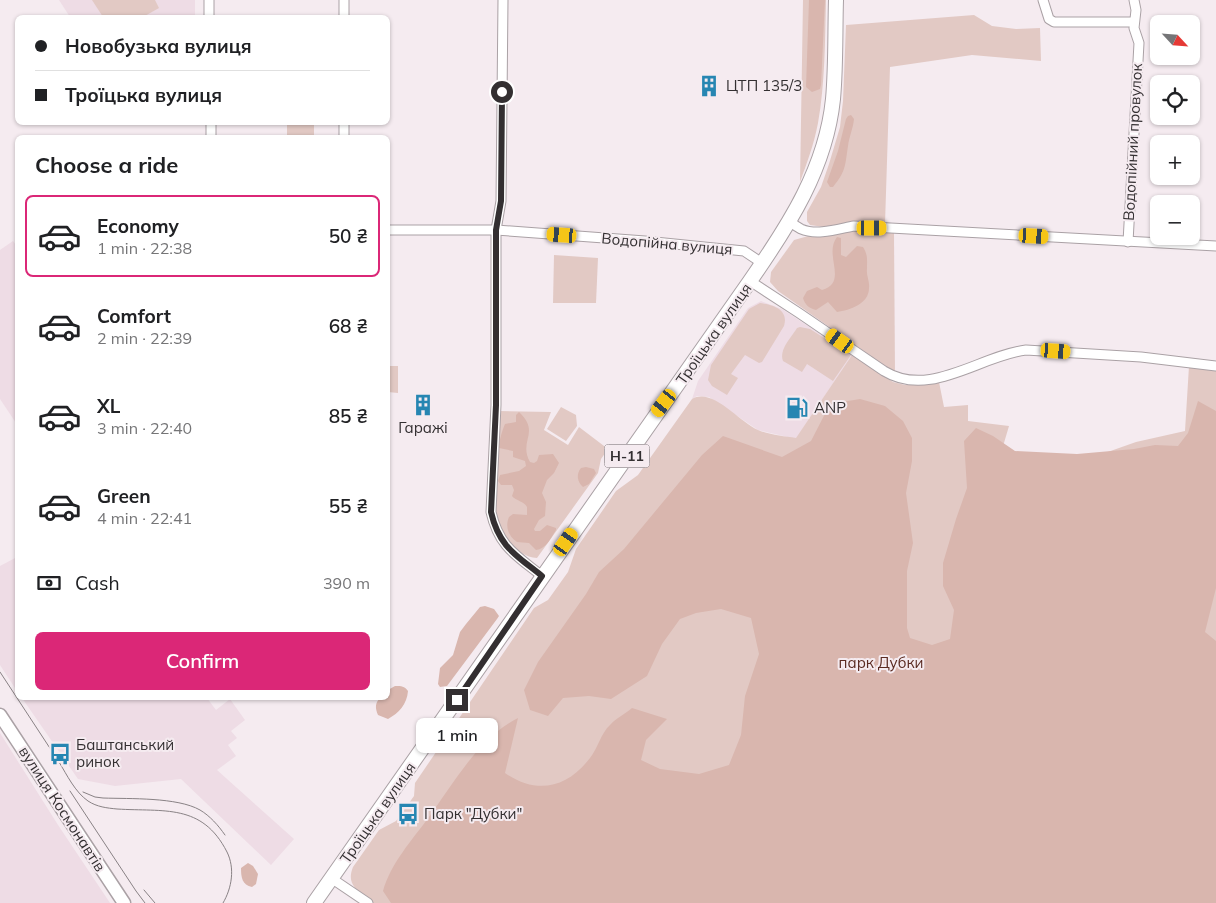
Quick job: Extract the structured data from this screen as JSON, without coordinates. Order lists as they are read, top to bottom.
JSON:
{
  "streets": {
    "main road": ["Троїцька вулиця", "Н-11", "вулиця Космонавтів"],
    "street": ["Водопійний провулок", "Водопійна вулиця"]
  },
  "crossings": [
    ["Водопійна вулиця", "Троїцька вулиця"]
  ],
  "parks": ["парк Дубки"],
  "places": {
    "building": ["ЦТП 135/3", "Гаражі"],
    "fuel station": ["ANP"],
    "bus stop": ["Баштанський ринок", "Парк \"Дубки\""]
  },
  "north": "bottom right",
  "page": {
    "map_buttons": ["+", "−"],
    "banner": ["Новобузька вулиця", "Троїцька вулиця"],
    "heading": "Choose a ride",
    "list": [
      {
        "name": "Economy",
        "note": "1 min · 22:38",
        "value": "50 ₴"
      },
      {
        "name": "Comfort",
        "note": "2 min · 22:39",
        "value": "68 ₴"
      },
      {
        "name": "XL",
        "note": "3 min · 22:40",
        "value": "85 ₴"
      },
      {
        "name": "Green",
        "note": "4 min · 22:41",
        "value": "55 ₴"
      }
    ],
    "pay": ["Cash", "390 m"],
    "buttons": "Confirm",
    "bubble": "1 min"
  }
}
